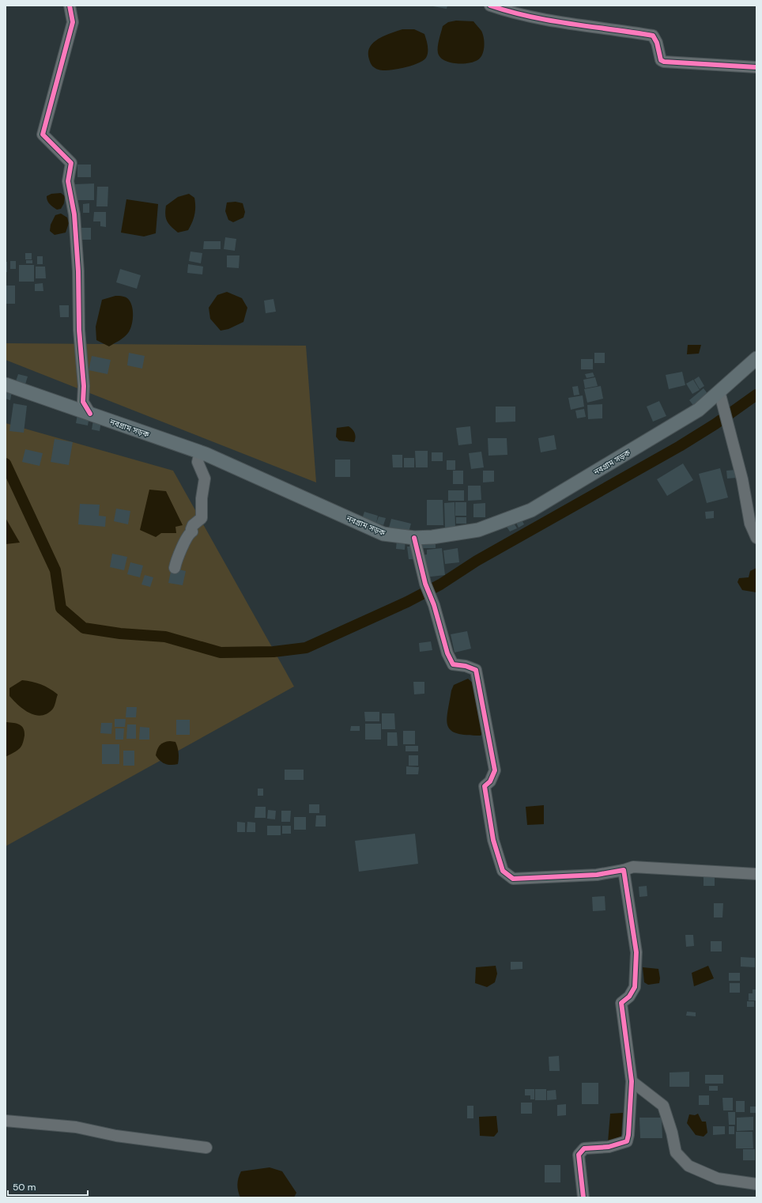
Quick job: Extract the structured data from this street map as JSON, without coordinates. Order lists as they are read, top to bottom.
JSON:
{
  "streets": {
    "main road": ["নবগ্রাম সড়ক"]
  },
  "scale_bar": "50 m"
}
